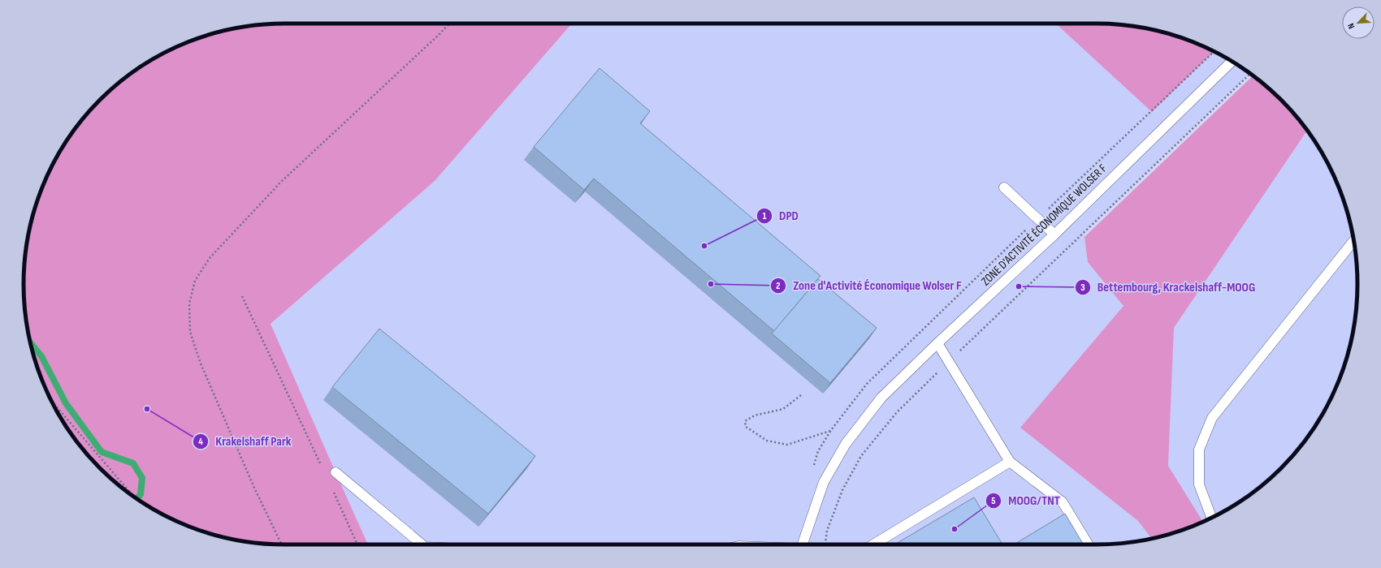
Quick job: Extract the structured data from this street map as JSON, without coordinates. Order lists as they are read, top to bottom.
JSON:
{
  "streets": {
    "lane": ["ZONE D'ACTIVITÉ ÉCONOMIQUE WOLSER F"]
  },
  "places": [
    "DPD",
    "Zone d'Activité Économique Wolser F",
    "Bettembourg, Krackelshaff-MOOG",
    "Krakelshaff Park",
    "MOOG/TNT"
  ],
  "north": "bottom left"
}
